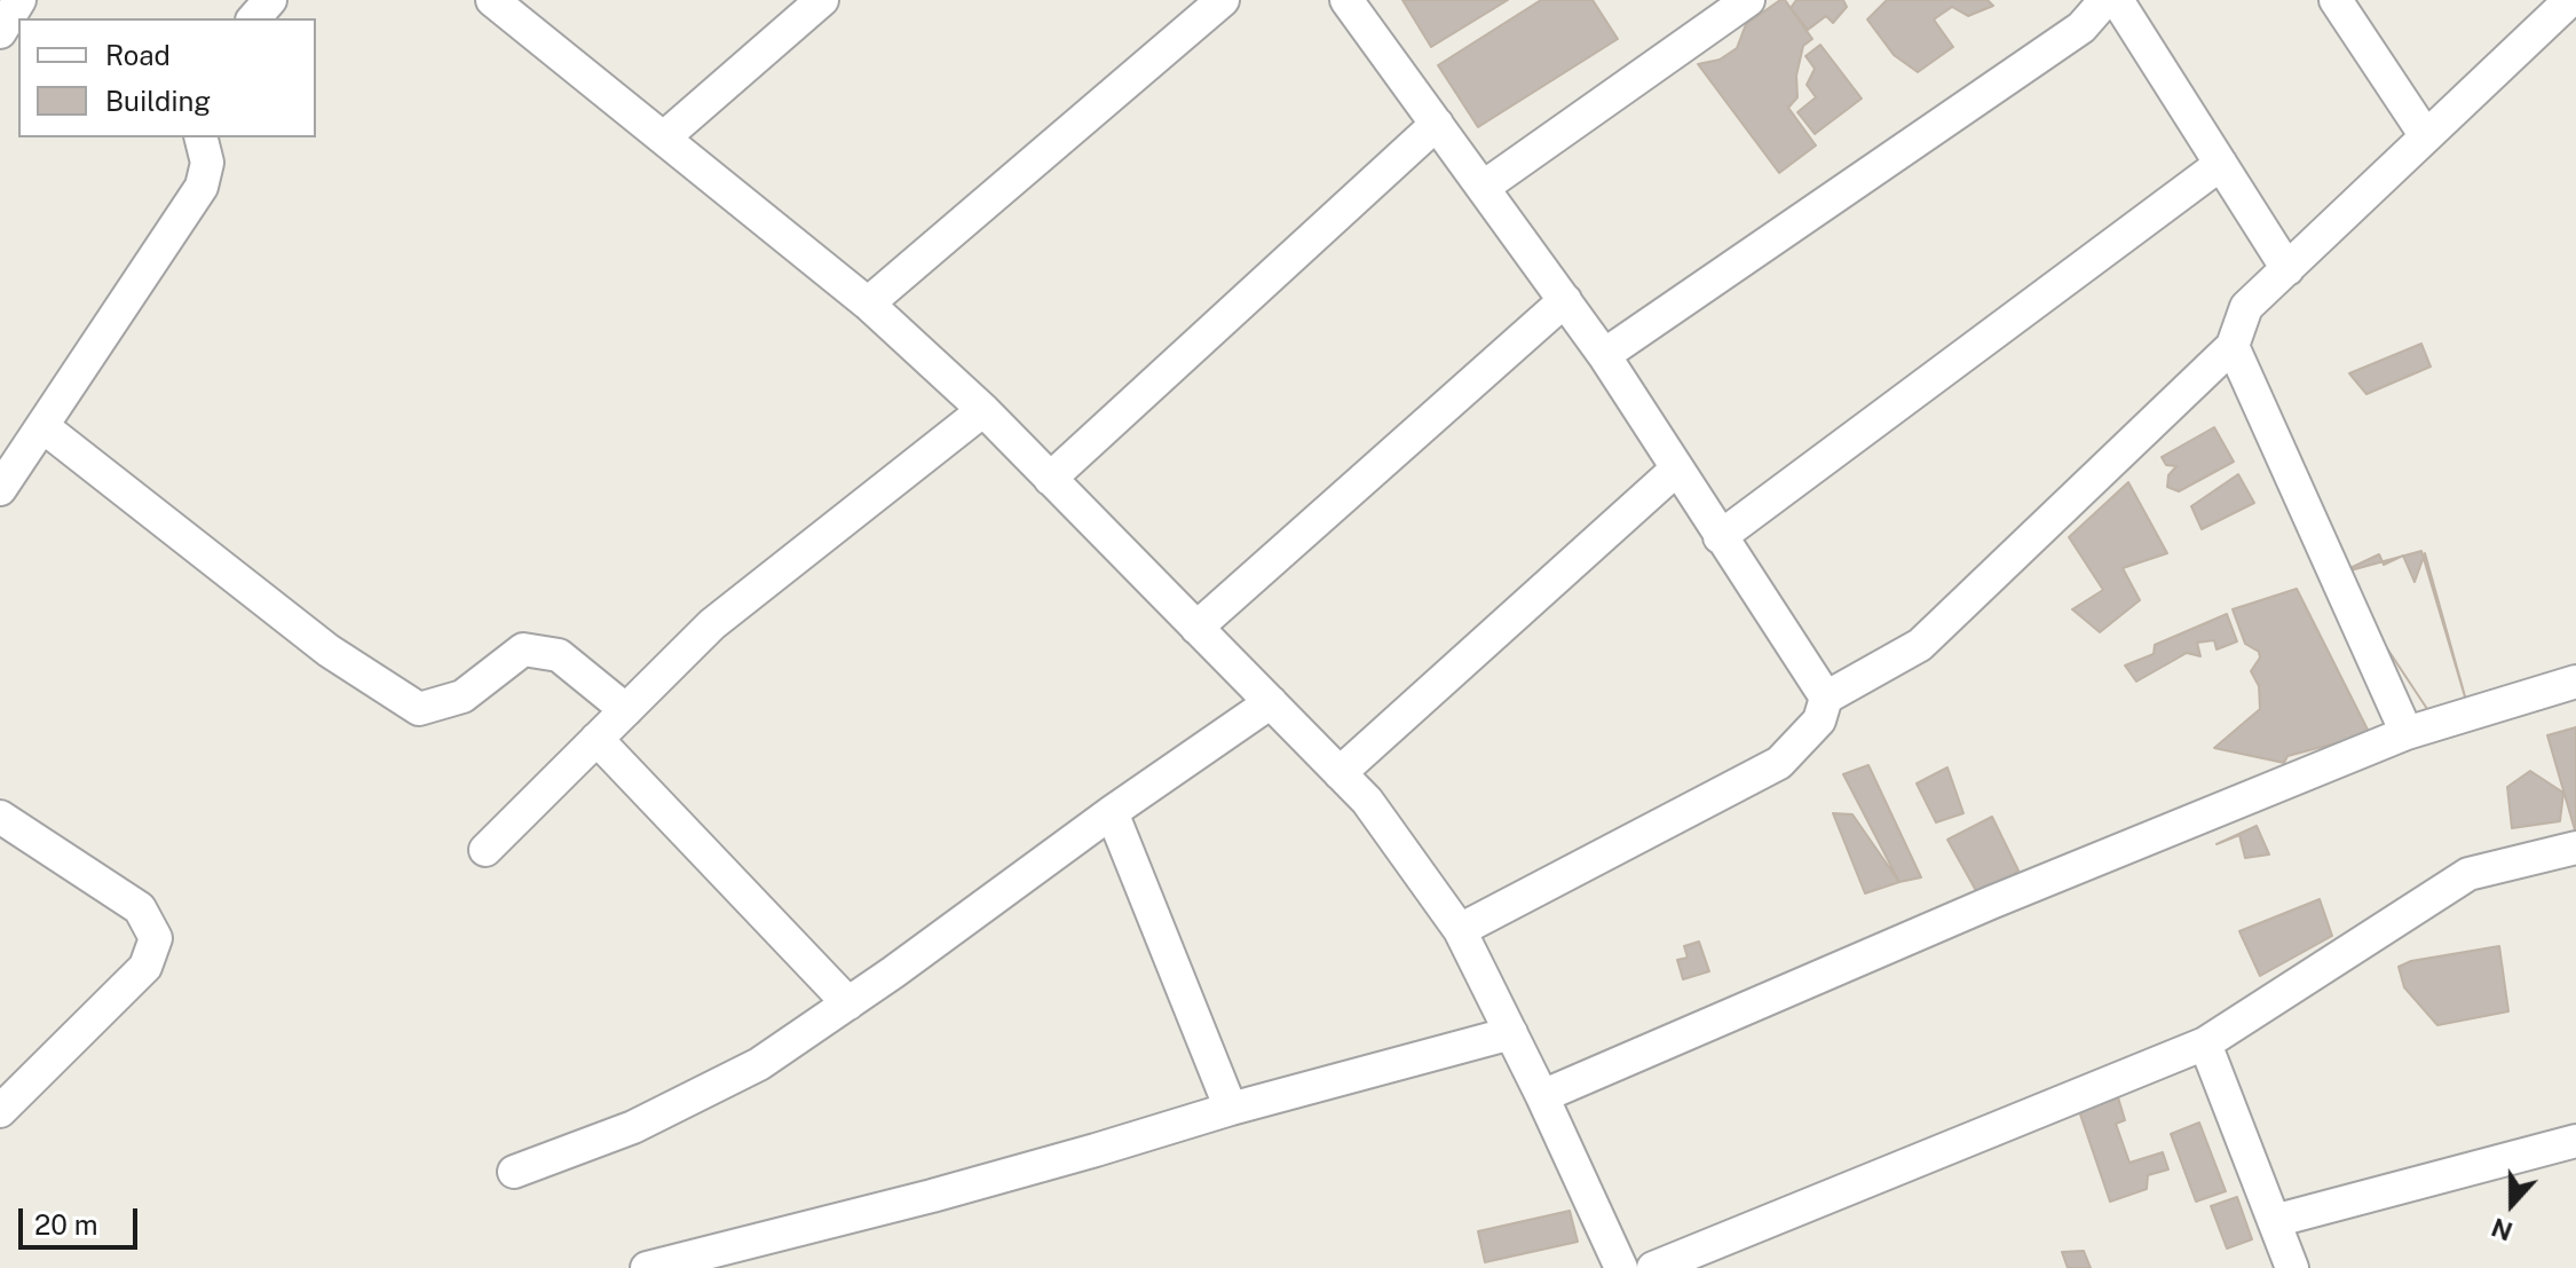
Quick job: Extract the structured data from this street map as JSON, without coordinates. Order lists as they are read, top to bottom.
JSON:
{
  "legend": ["Road", "Building"],
  "scale_bar": "20 m",
  "north": "bottom"
}
